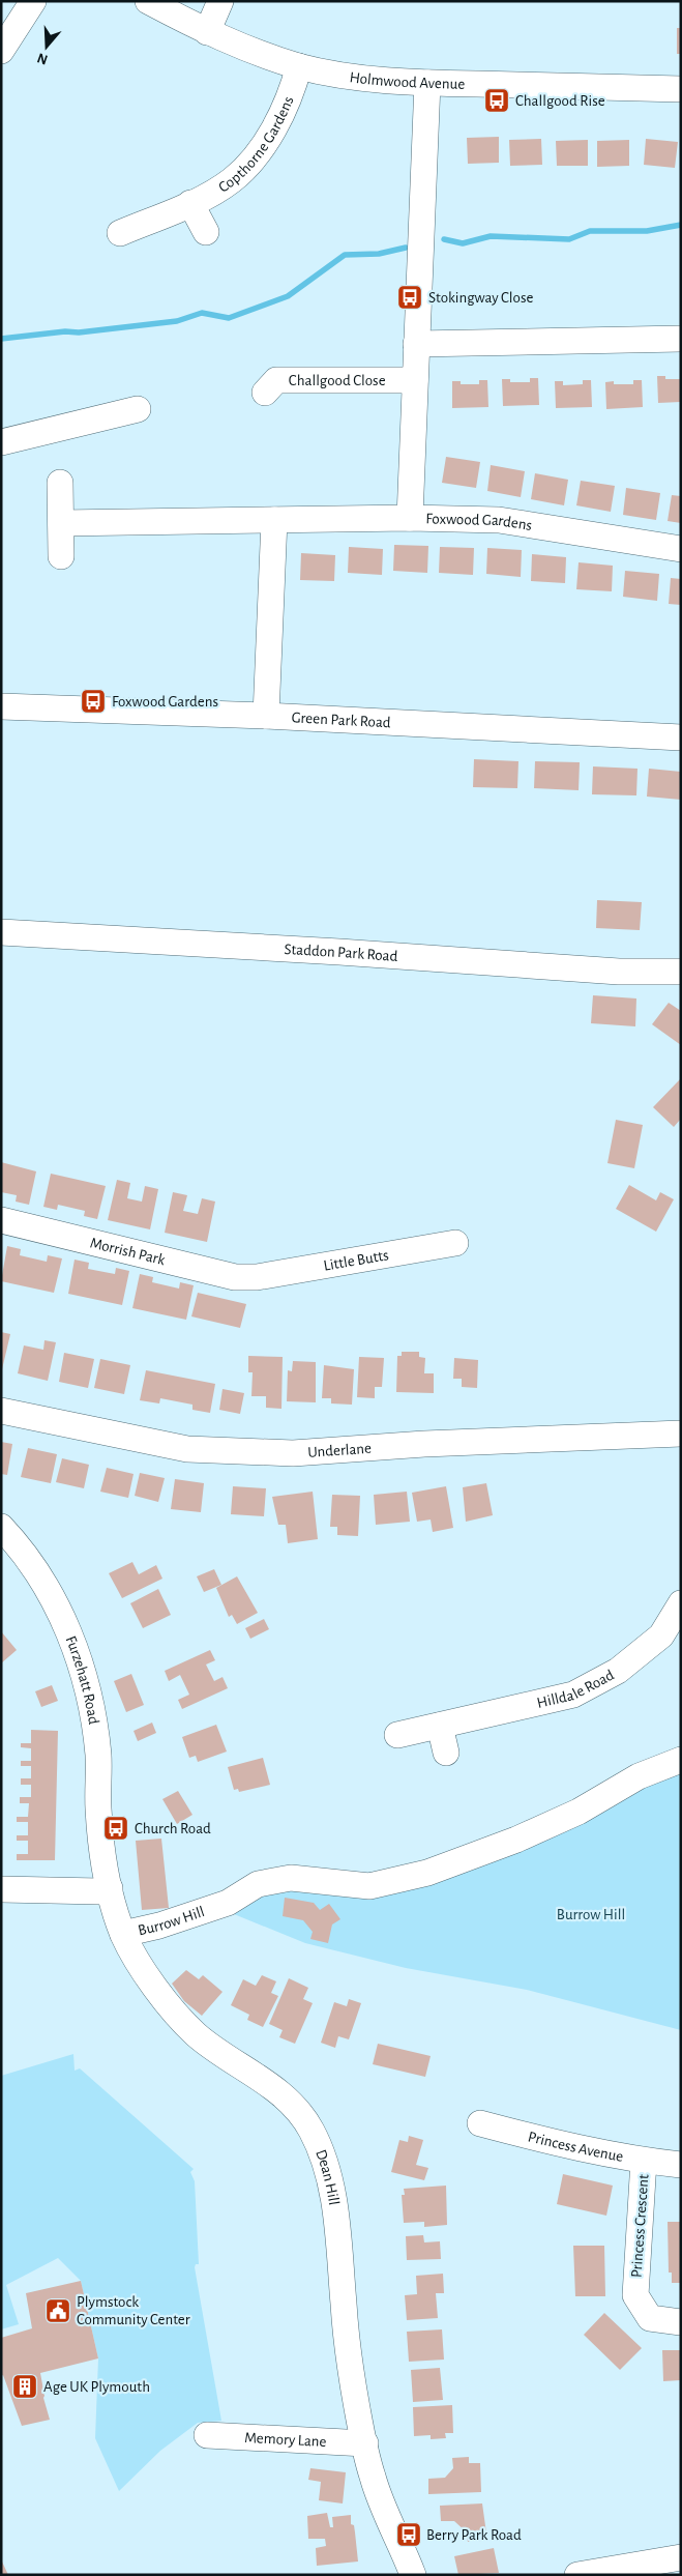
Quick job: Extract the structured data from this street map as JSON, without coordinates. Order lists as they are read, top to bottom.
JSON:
{
  "streets": {
    "street": [
      "Holmwood Avenue",
      "Copthorne Gardens",
      "Challgood Close",
      "Foxwood Gardens",
      "Green Park Road",
      "Staddon Park Road",
      "Morrish Park",
      "Little Butts",
      "Underlane",
      "Furzehatt Road",
      "Hilldale Road",
      "Burrow Hill",
      "Princess Avenue",
      "Dean Hill",
      "Princess Crescent",
      "Memory Lane"
    ]
  },
  "crossings": [
    ["Holmwood Avenue", "Copthorne Gardens"],
    ["Morrish Park", "Little Butts"],
    ["Furzehatt Road", "Dean Hill"],
    ["Burrow Hill", "Dean Hill"],
    ["Princess Avenue", "Princess Crescent"],
    ["Dean Hill", "Memory Lane"]
  ],
  "parks": ["Burrow Hill"],
  "places": {
    "bus stop": [
      "Challgood Rise",
      "Stokingway Close",
      "Foxwood Gardens",
      "Church Road",
      "Berry Park Road"
    ],
    "public building": ["Plymstock Community Center"],
    "building": ["Age UK Plymouth"]
  },
  "north": "bottom"
}
